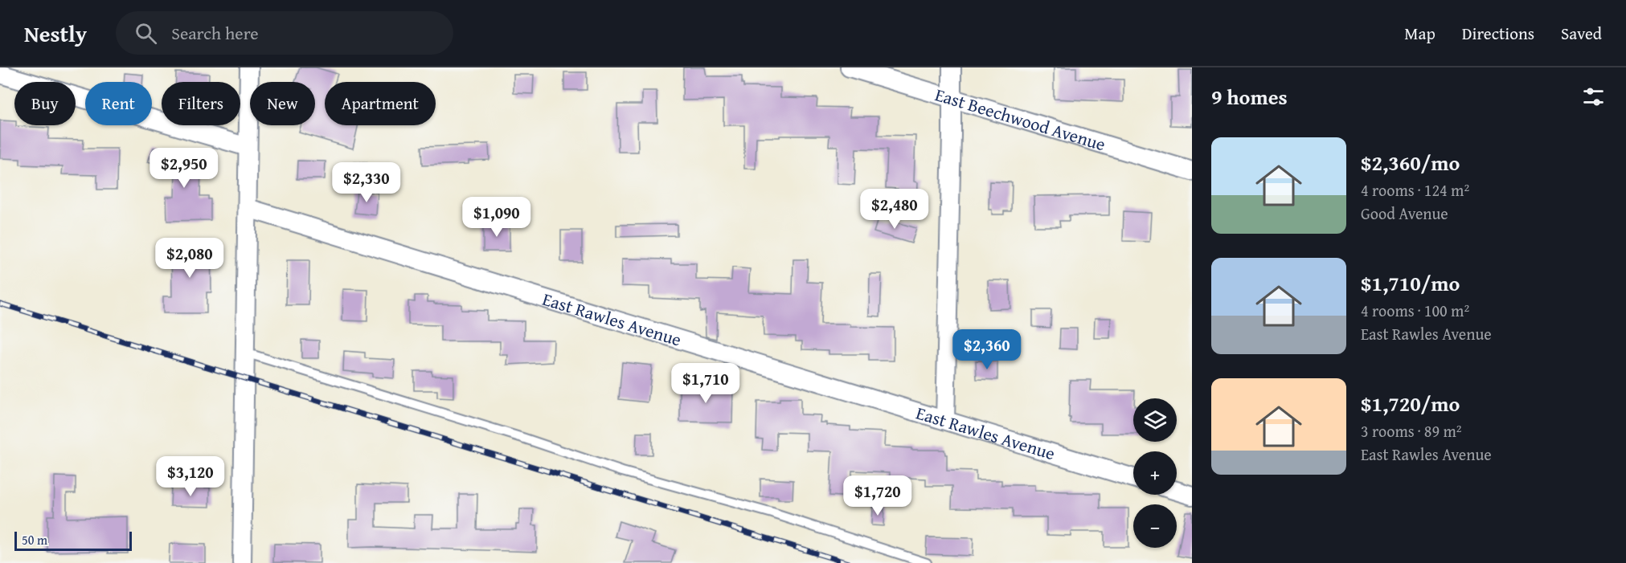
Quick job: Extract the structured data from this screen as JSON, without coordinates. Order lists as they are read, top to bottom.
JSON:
{
  "streets": {
    "street": ["East Beechwood Avenue", "East Rawles Avenue"]
  },
  "scale_bar": "50 m",
  "page": {
    "header": "Nestly",
    "search": "Search here",
    "nav": ["Map", "Directions", "Saved"],
    "heading": "9 homes",
    "chip": [
      "Buy",
      "Rent",
      "Filters",
      "New",
      "Apartment"
    ],
    "list": [
      {
        "name": "$2,360/mo",
        "note": "4 rooms · 124 m² · Good Avenue"
      },
      {
        "name": "$1,710/mo",
        "note": "4 rooms · 100 m² · East Rawles Avenue"
      },
      {
        "name": "$1,720/mo",
        "note": "3 rooms · 89 m² · East Rawles Avenue"
      }
    ],
    "price": [
      "$2,950",
      "$2,330",
      "$2,480",
      "$1,090",
      "$2,080",
      "$2,360",
      "$1,710",
      "$3,120",
      "$1,720"
    ],
    "map_buttons": ["+", "−"],
    "scale": "50 m"
  }
}
